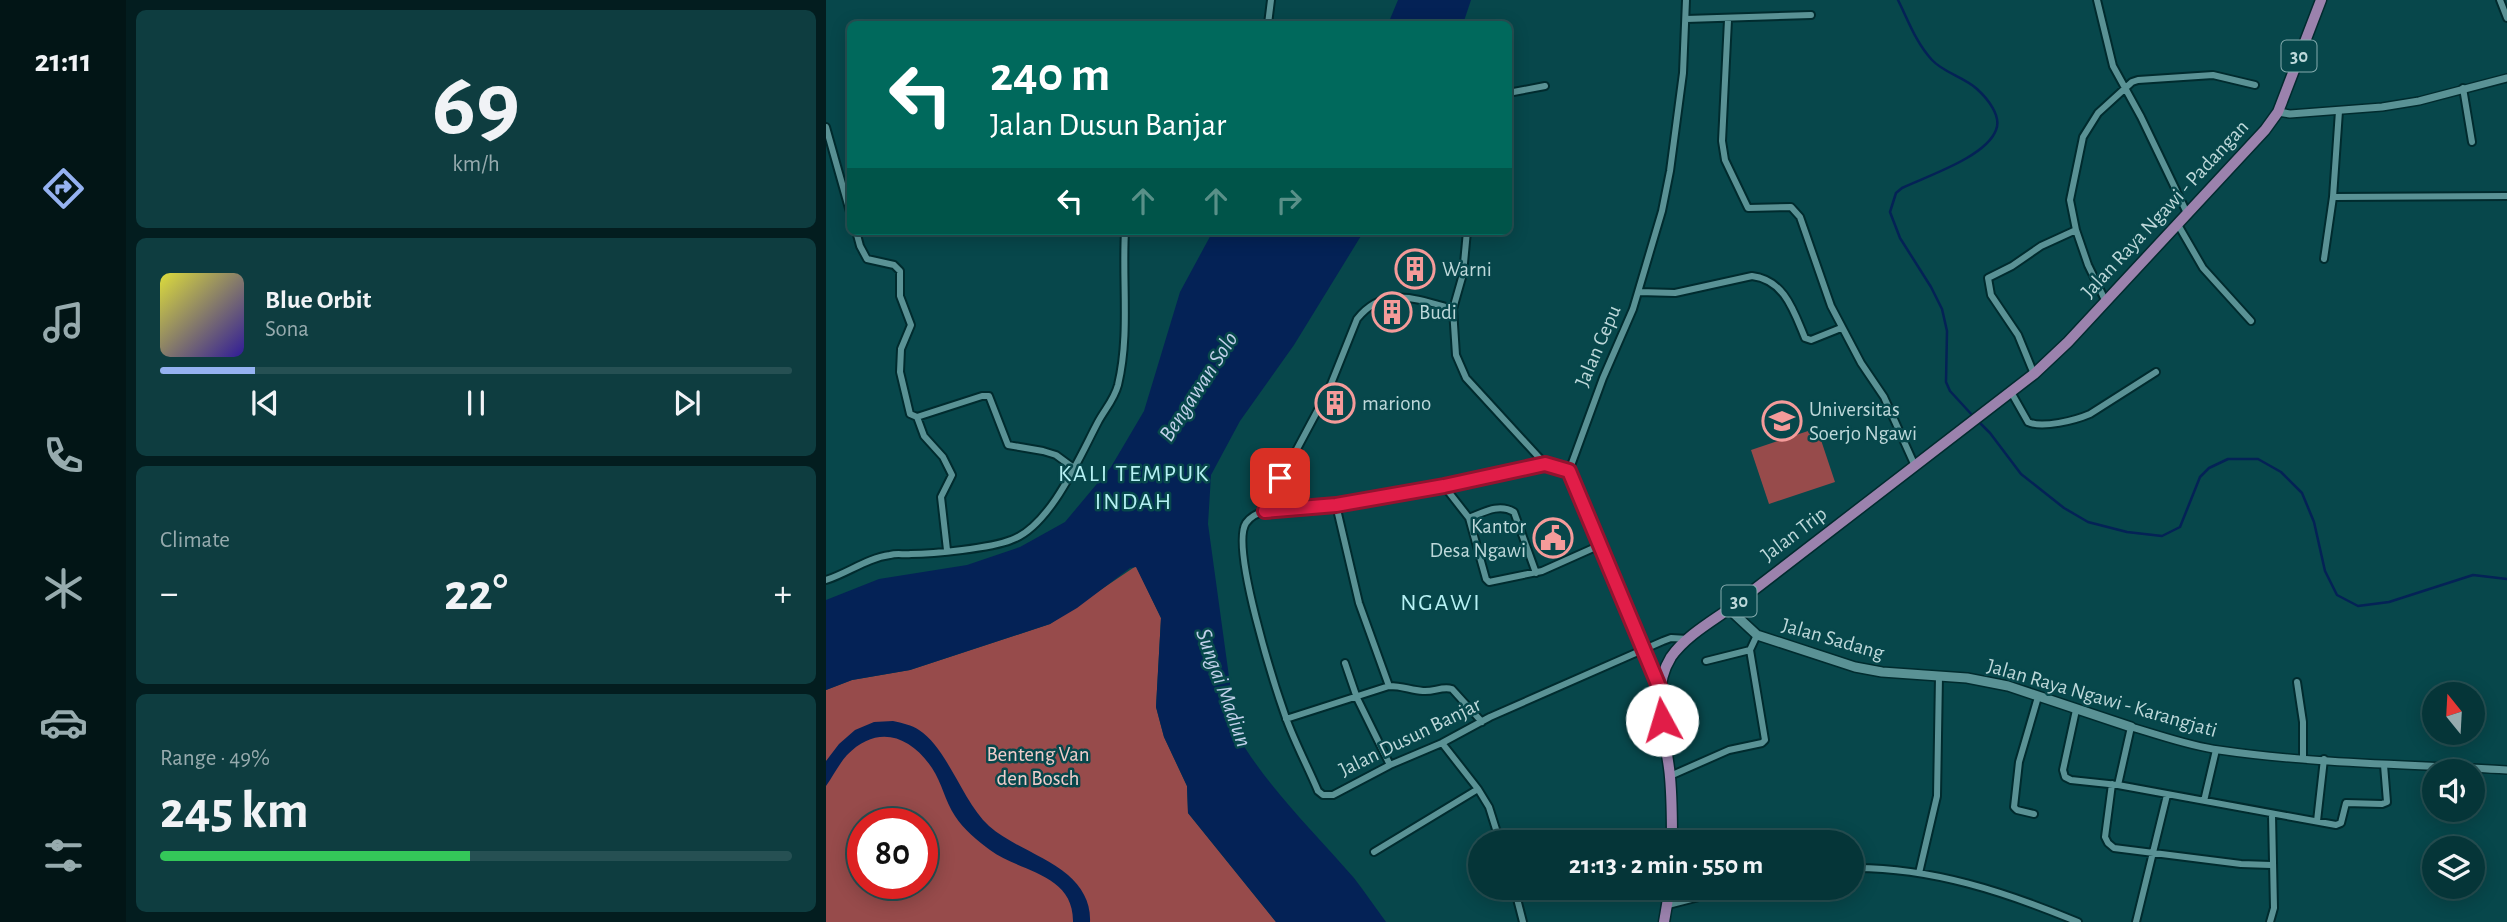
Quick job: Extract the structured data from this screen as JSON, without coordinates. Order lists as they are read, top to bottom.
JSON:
{
  "streets": {
    "highway": ["30", "Jalan Raya Ngawi - Padangan", "Jalan Trip"],
    "main road": ["Jalan Sadang", "Jalan Raya Ngawi - Karangjati"],
    "street": ["Jalan Cepu", "Jalan Dusun Banjar"]
  },
  "crossings": [
    ["Jalan Raya Ngawi - Padangan", "Jalan Trip"],
    ["Jalan Trip", "Jalan Sadang"],
    ["Jalan Trip", "Jalan Dusun Banjar"],
    ["Jalan Sadang", "Jalan Raya Ngawi - Karangjati"]
  ],
  "districts": ["KALI TEMPUK INDAH", "NGAWI"],
  "water": ["Bengawan Solo", "Sungai Madiun"],
  "parks": ["Benteng Van den Bosch"],
  "places": {
    "building": ["Warni", "Budi", "mariono"],
    "school or university": ["Universitas Soerjo Ngawi"],
    "public building": ["Kantor Desa Ngawi"]
  },
  "north": "top",
  "page": {
    "tabs": "21:11",
    "tile": [
      ["69", "km/h"],
      "Climate",
      ["Range · 49%", "245 km"]
    ],
    "turn": ["240 m", "Jalan Dusun Banjar"],
    "song": ["Blue Orbit", "Sona"],
    "heat": ["−", "22°", "+"],
    "limit": "80",
    "trip": "21:13 · 2 min · 550 m"
  }
}
